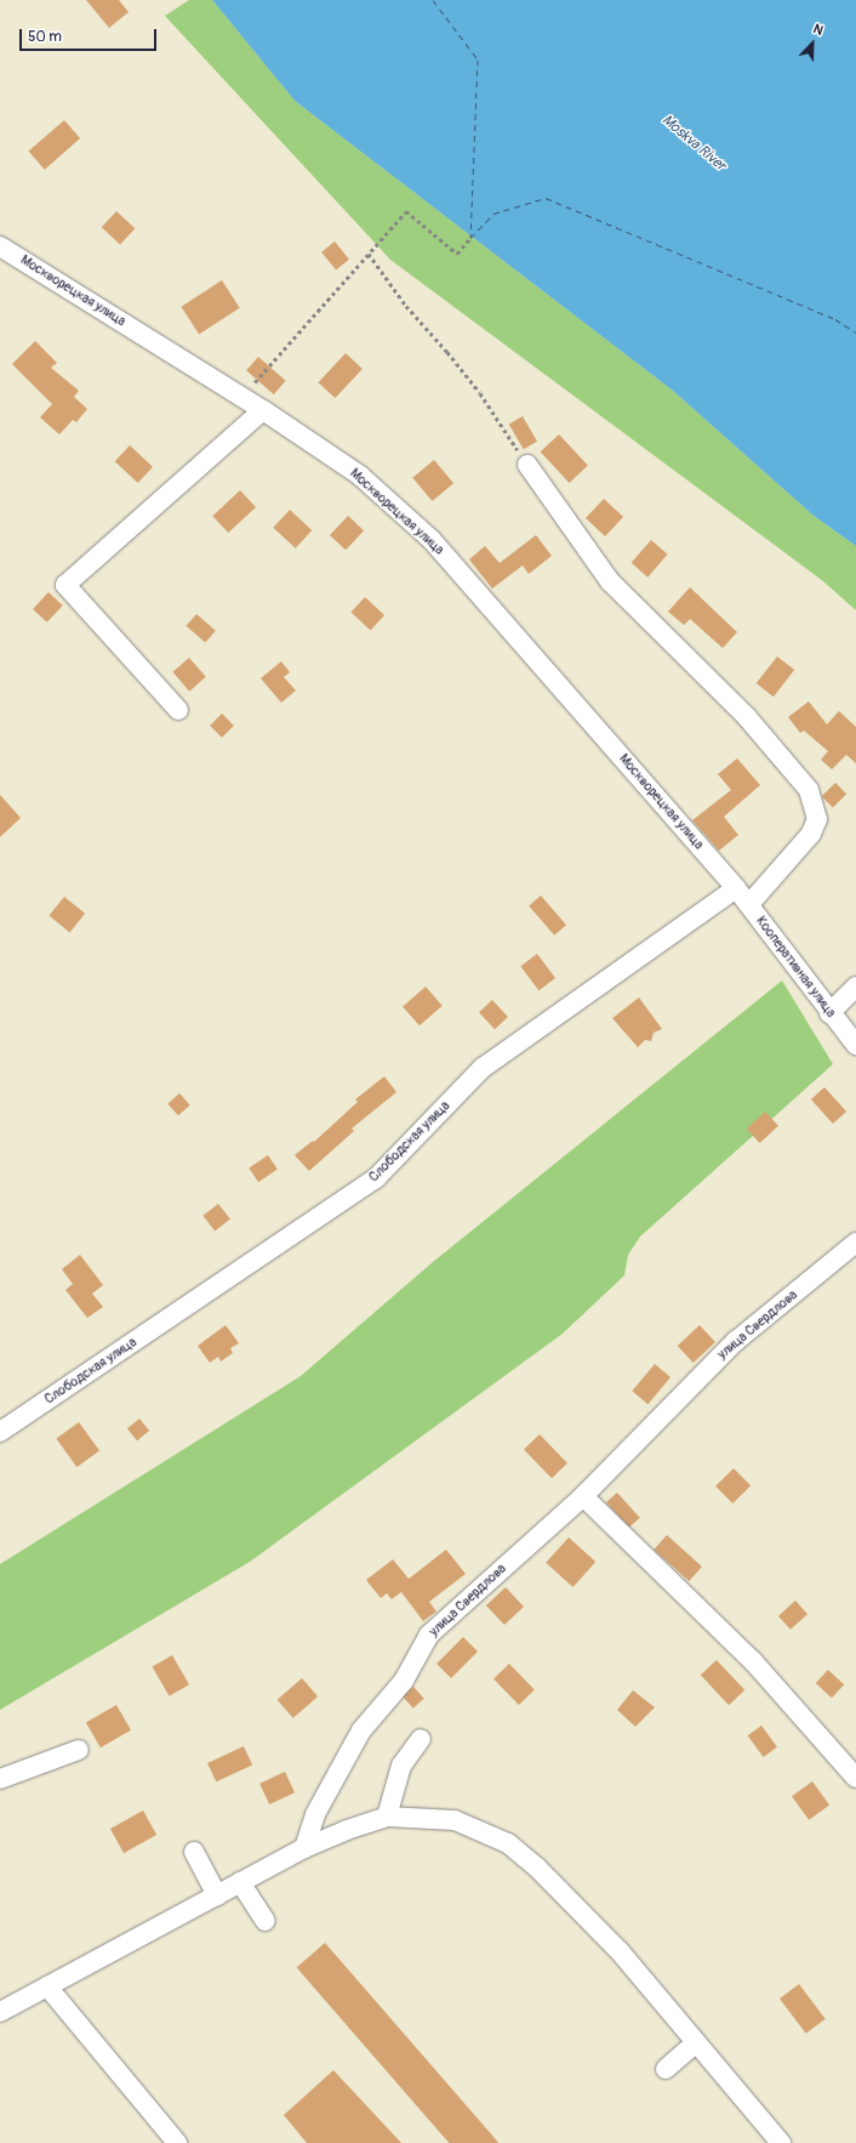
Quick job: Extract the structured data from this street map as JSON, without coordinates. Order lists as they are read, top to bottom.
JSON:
{
  "streets": {
    "street": [
      "Москворецкая улица",
      "Кооперативная улица",
      "Слободская улица",
      "улица Свердлова"
    ]
  },
  "crossings": [
    ["Москворецкая улица", "Кооперативная улица"],
    ["Москворецкая улица", "Слободская улица"],
    ["Кооперативная улица", "Слободская улица"]
  ],
  "water": ["Moskva River"],
  "scale_bar": "50 m",
  "north": "top right"
}
